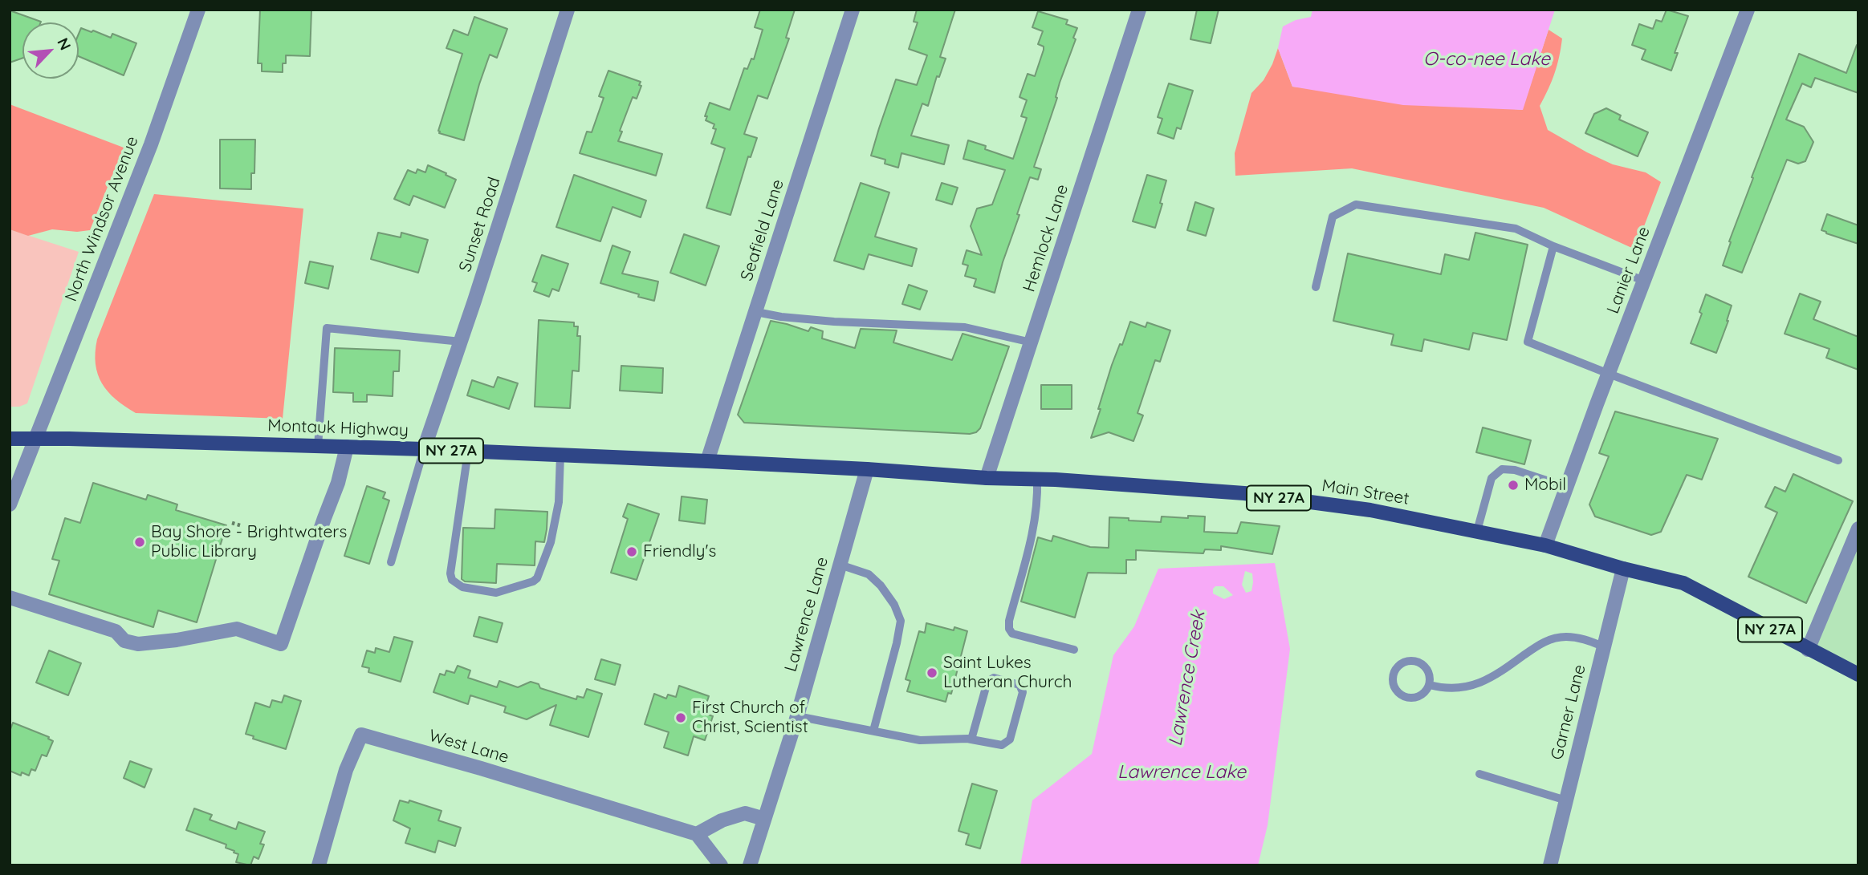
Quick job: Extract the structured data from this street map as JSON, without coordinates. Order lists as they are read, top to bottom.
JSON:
{
  "streets": {
    "main road": ["Montauk Highway", "NY 27A", "Main Street"],
    "street": [
      "North Windsor Avenue",
      "Sunset Road",
      "Seafield Lane",
      "Hemlock Lane",
      "Lanier Lane",
      "Lawrence Lane",
      "Garner Lane",
      "West Lane"
    ]
  },
  "crossings": [
    ["North Windsor Avenue", "Montauk Highway"],
    ["Sunset Road", "Montauk Highway"],
    ["Seafield Lane", "Montauk Highway"],
    ["Hemlock Lane", "Main Street"],
    ["Lanier Lane", "Main Street"],
    ["Montauk Highway", "Main Street"],
    ["Montauk Highway", "Lawrence Lane"],
    ["NY 27A", "Main Street"],
    ["Main Street", "Lawrence Lane"],
    ["Main Street", "Garner Lane"]
  ],
  "water": ["O-co-nee Lake", "Lawrence Creek", "Lawrence Lake"],
  "places": [
    "Mobil",
    "Bay Shore - Brightwaters Public Library",
    "Friendly's",
    "Saint Lukes Lutheran Church",
    "First Church of Christ, Scientist"
  ],
  "north": "top right"
}
